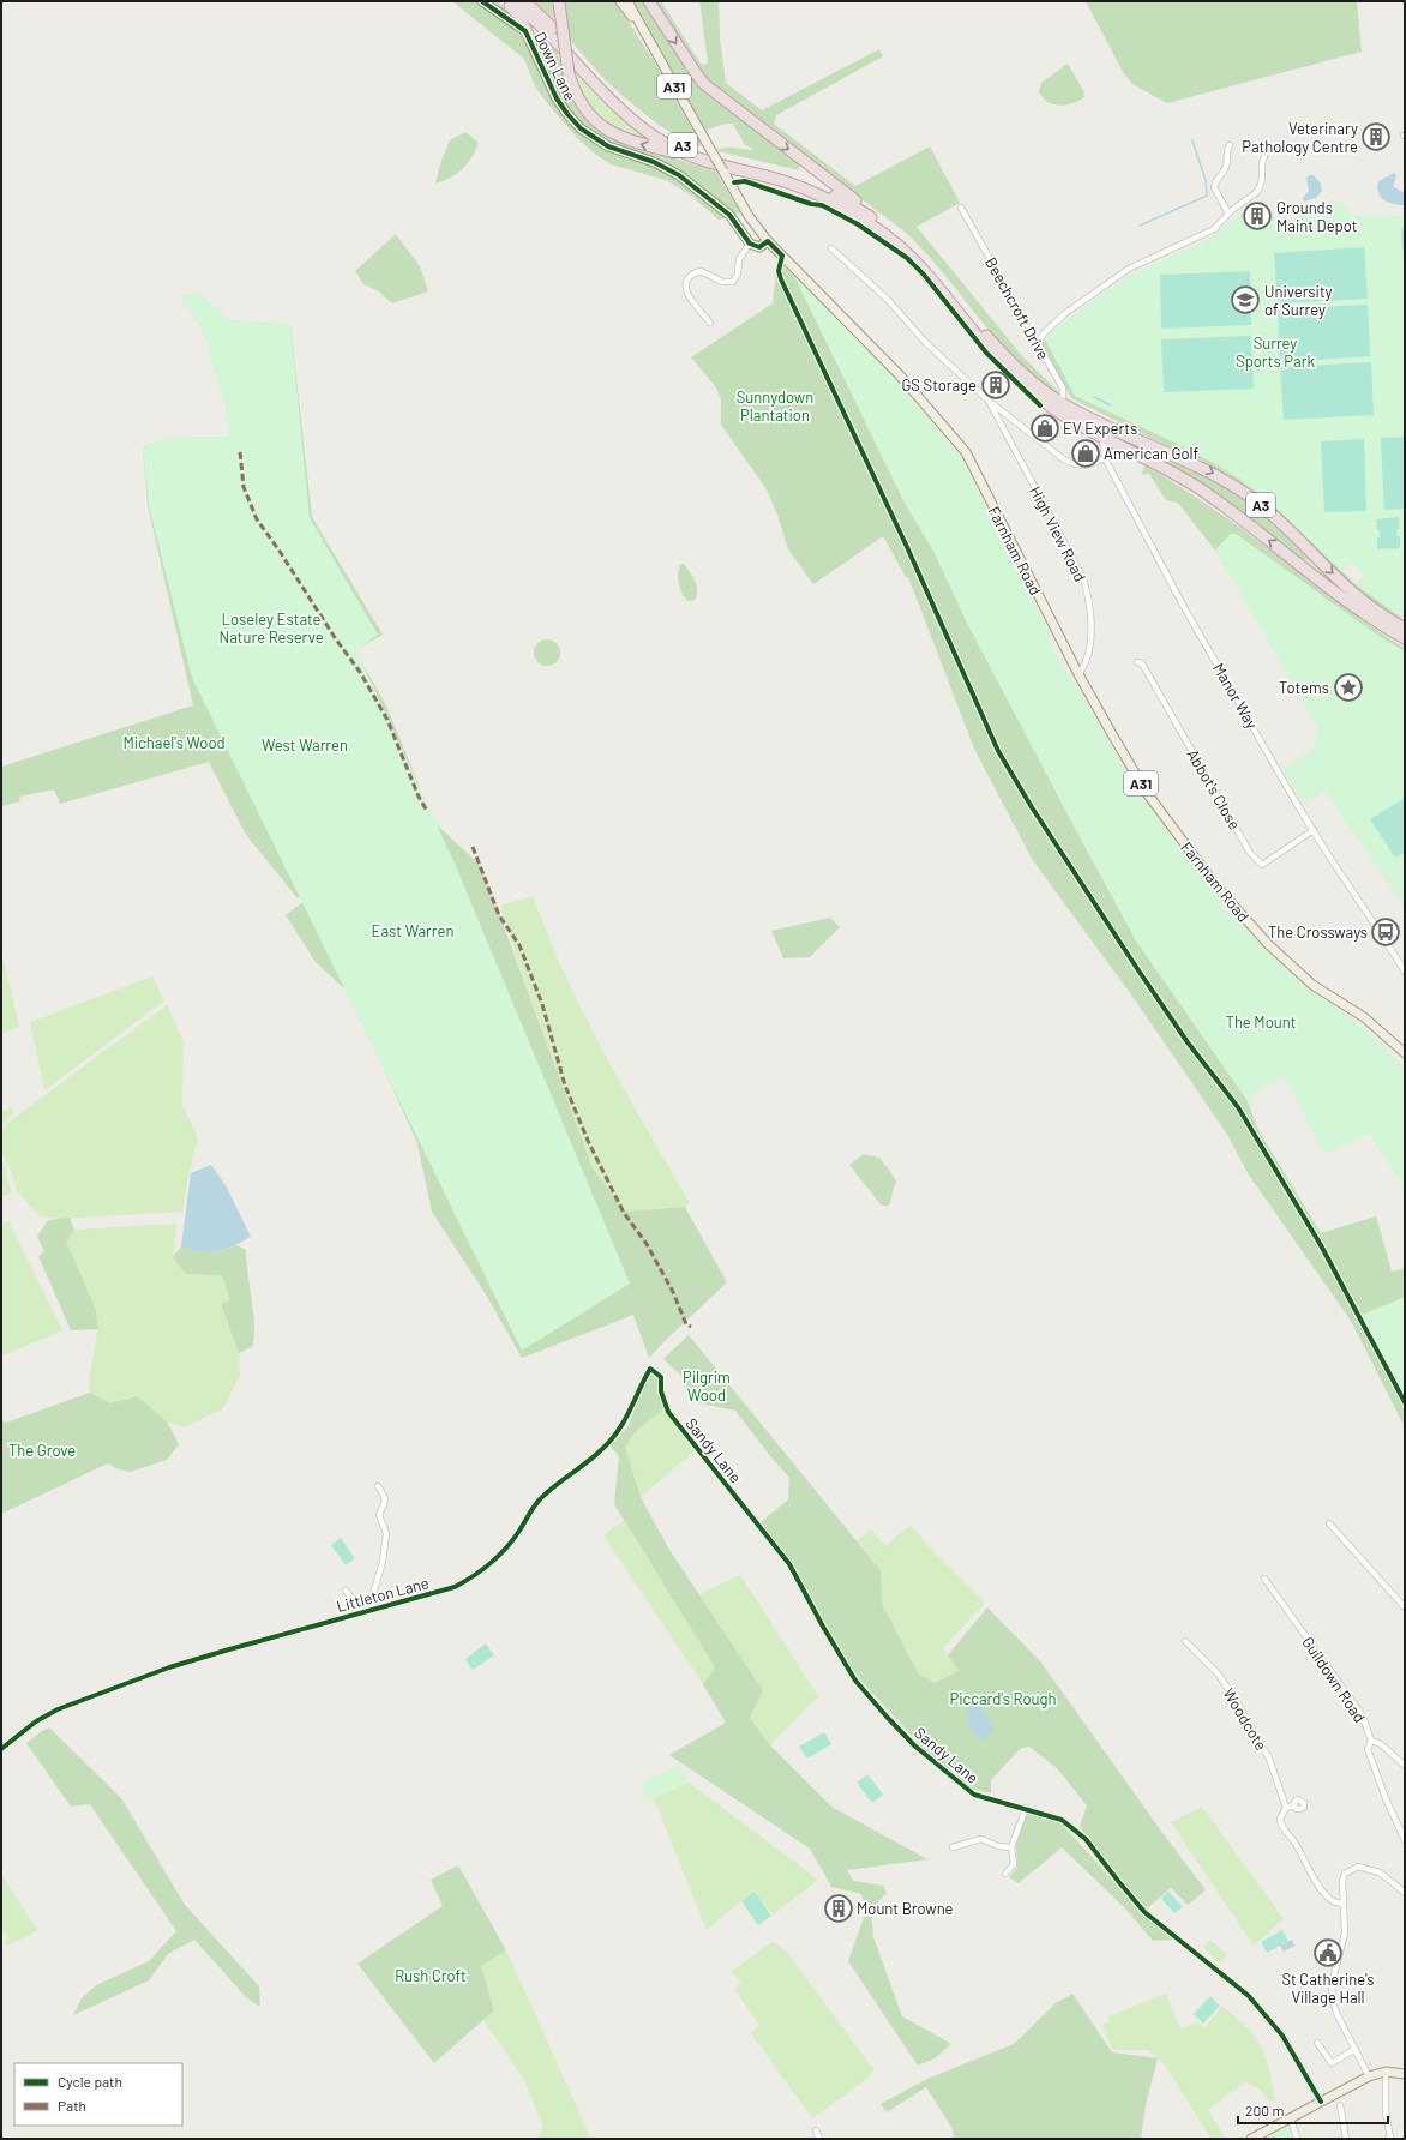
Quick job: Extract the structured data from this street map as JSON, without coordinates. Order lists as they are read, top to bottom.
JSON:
{
  "streets": {
    "highway": ["A3"],
    "main road": ["A31", "Farnham Road"],
    "street": [
      "Down Lane",
      "Beechcroft Drive",
      "High View Road",
      "Manor Way",
      "Abbot's Close",
      "Sandy Lane",
      "Littleton Lane",
      "Guildown Road",
      "Woodcote"
    ]
  },
  "crossings": [
    ["A3", "Beechcroft Drive"],
    ["A3", "Manor Way"],
    ["High View Road", "Farnham Road"],
    ["High View Road", "Manor Way"],
    ["Manor Way", "Abbot's Close"],
    ["Sandy Lane", "Littleton Lane"]
  ],
  "parks": [
    "Surrey Sports Park",
    "Sunnydown Plantation",
    "Loseley Estate Nature Reserve",
    "Michael's Wood",
    "West Warren",
    "East Warren",
    "The Mount",
    "Pilgrim Wood",
    "The Grove",
    "Piccard's Rough",
    "Rush Croft"
  ],
  "places": {
    "building": [
      "Veterinary Pathology Centre",
      "Grounds Maint Depot",
      "GS Storage",
      "Mount Browne"
    ],
    "school or university": ["University of Surrey"],
    "shop": ["EV Experts", "American Golf"],
    "place": ["Totems"],
    "bus stop": ["The Crossways"],
    "public building": ["St Catherine's Village Hall"]
  },
  "legend": ["Cycle path", "Path"],
  "scale_bar": "200 m"
}
